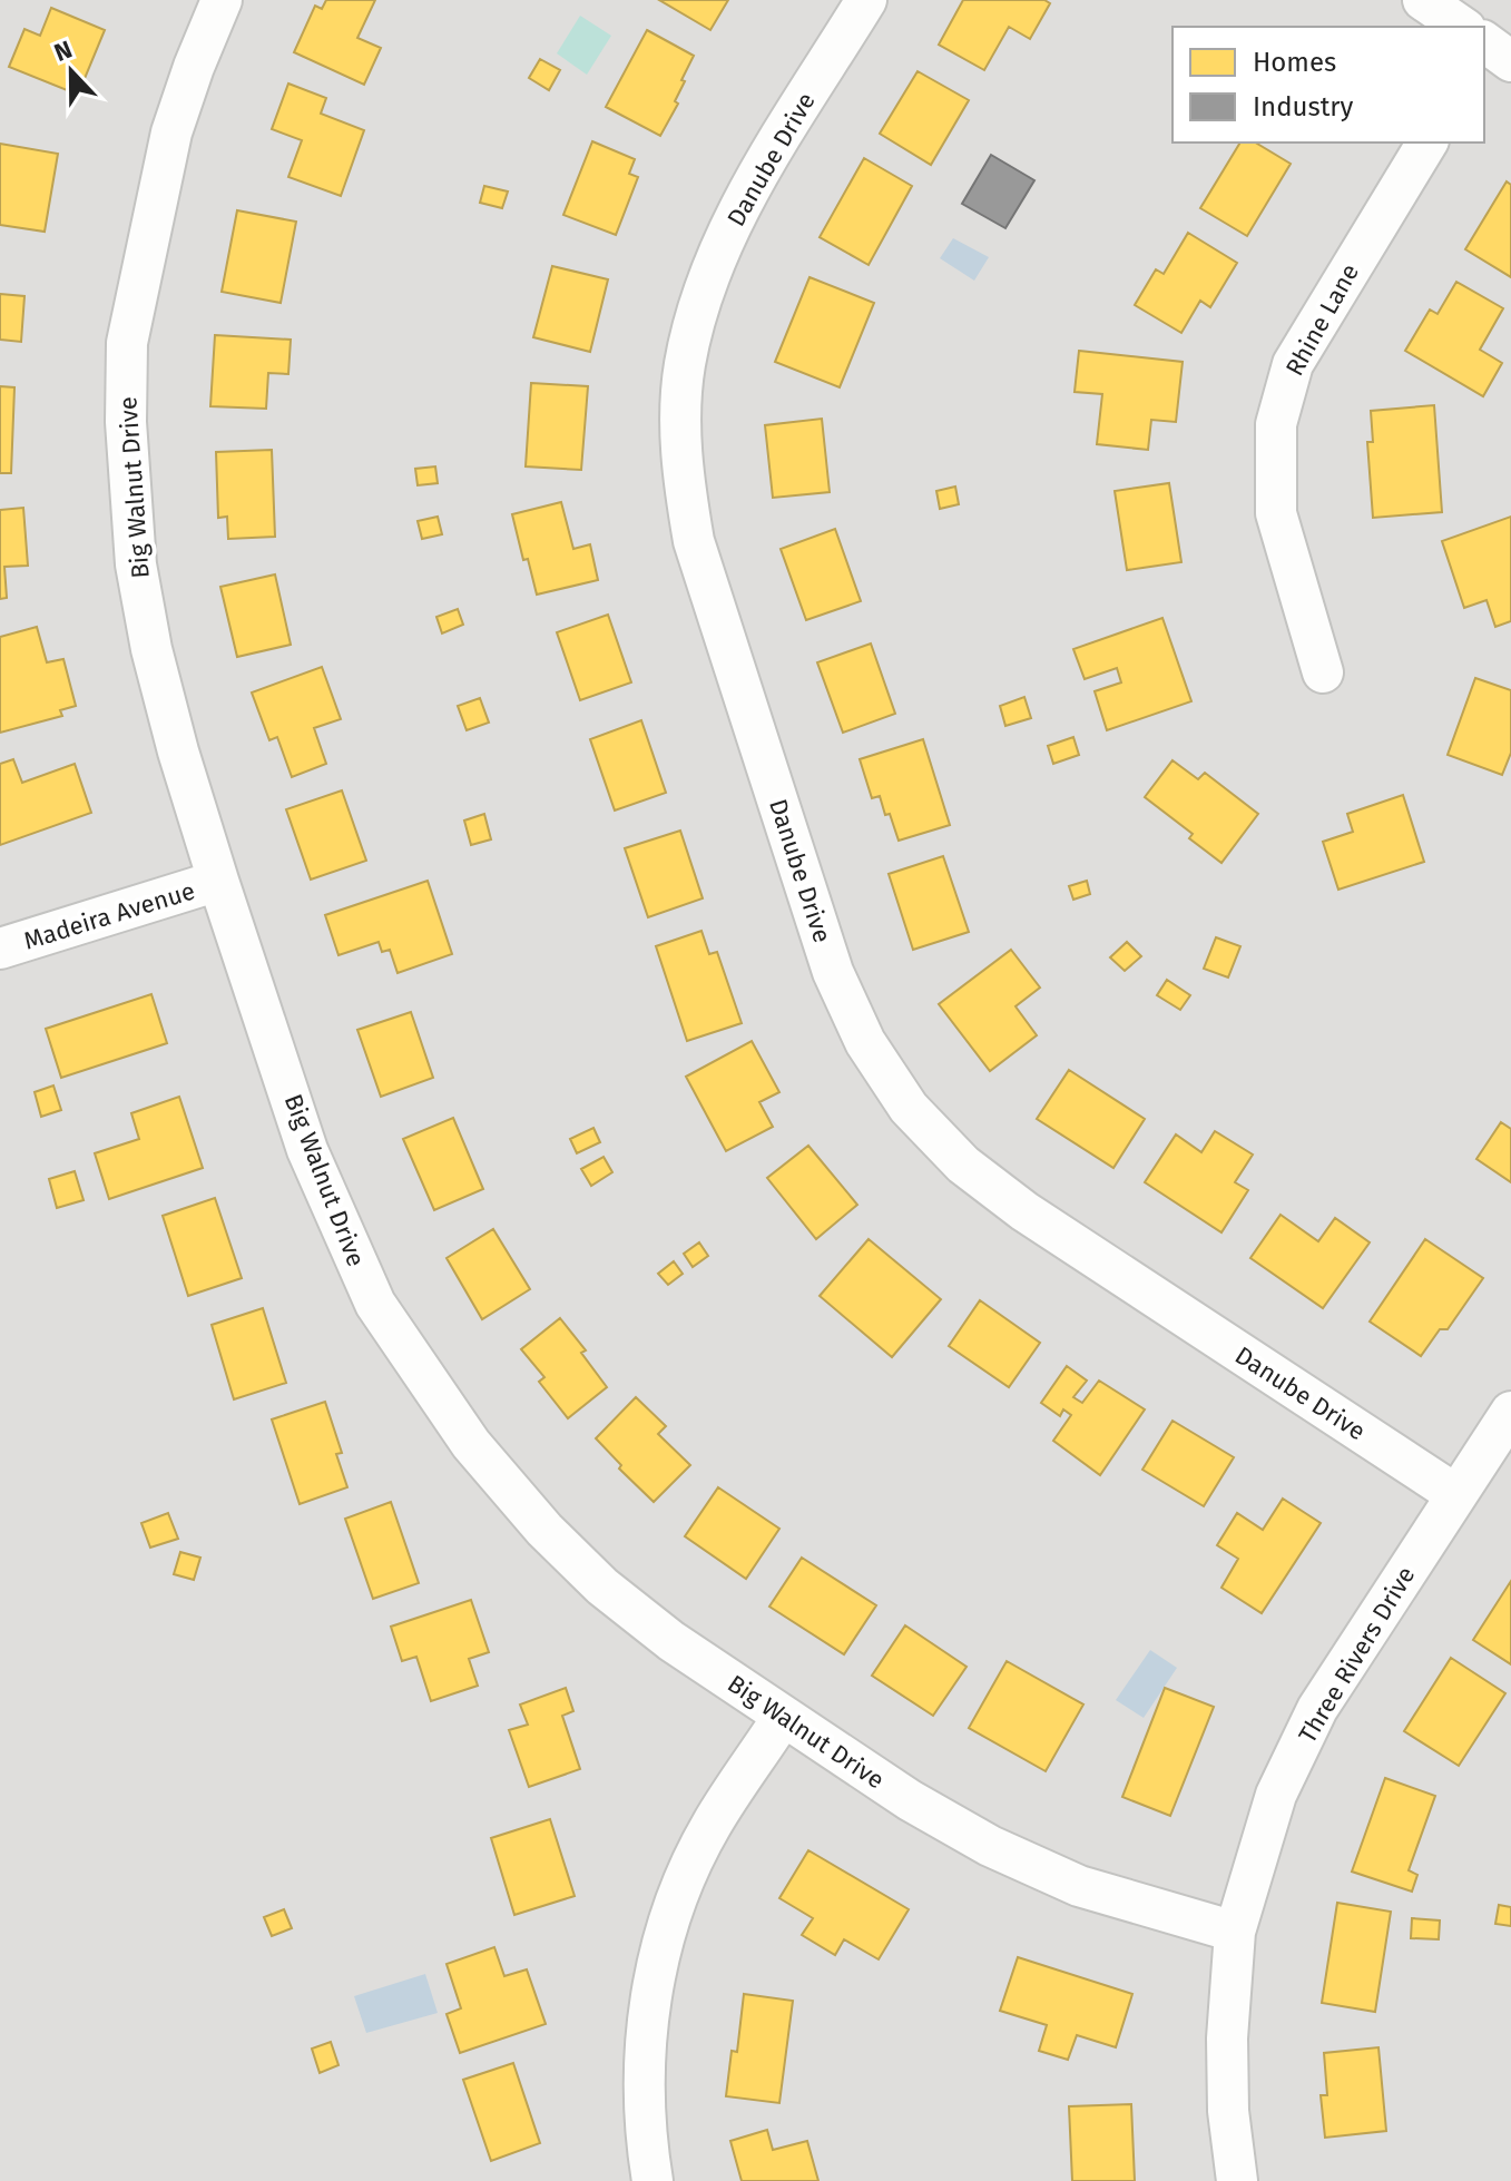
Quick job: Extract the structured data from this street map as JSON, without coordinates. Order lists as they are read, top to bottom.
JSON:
{
  "streets": {
    "street": [
      "Danube Drive",
      "Rhine Lane",
      "Big Walnut Drive",
      "Madeira Avenue",
      "Three Rivers Drive"
    ]
  },
  "crossings": [
    ["Danube Drive", "Three Rivers Drive"],
    ["Big Walnut Drive", "Madeira Avenue"],
    ["Big Walnut Drive", "Three Rivers Drive"]
  ],
  "legend": ["Homes", "Industry"],
  "north": "top"
}
